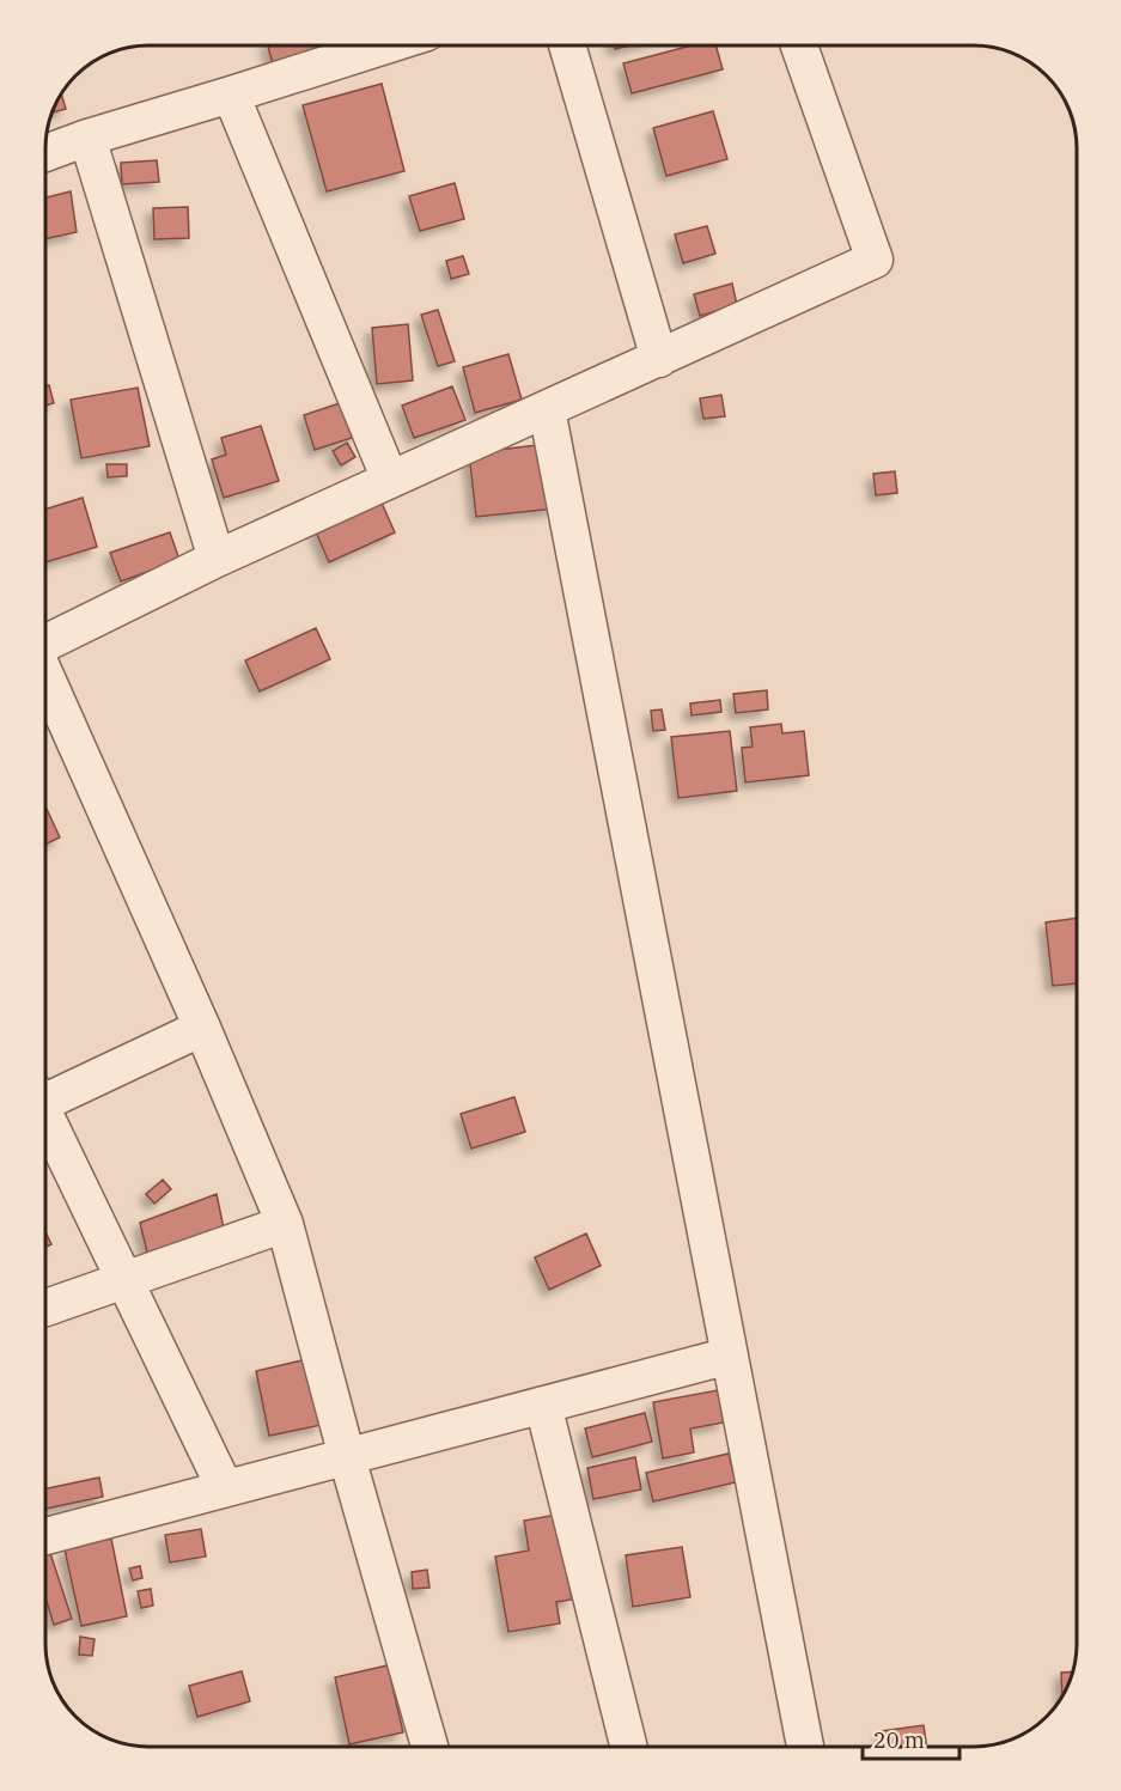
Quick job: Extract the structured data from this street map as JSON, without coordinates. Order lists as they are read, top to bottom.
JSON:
{
  "scale_bar": "20 m"
}
